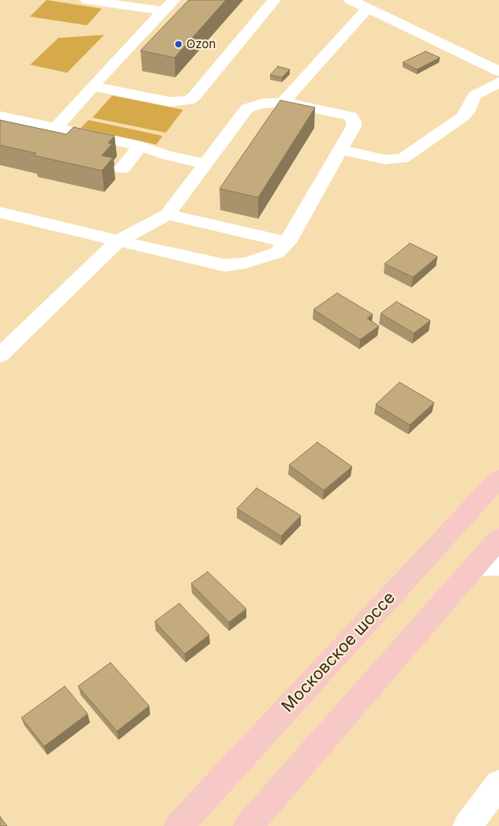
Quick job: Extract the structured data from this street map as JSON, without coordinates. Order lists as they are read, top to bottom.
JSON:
{
  "streets": {
    "main road": ["Московское шоссе"]
  },
  "places": ["Ozon"]
}
